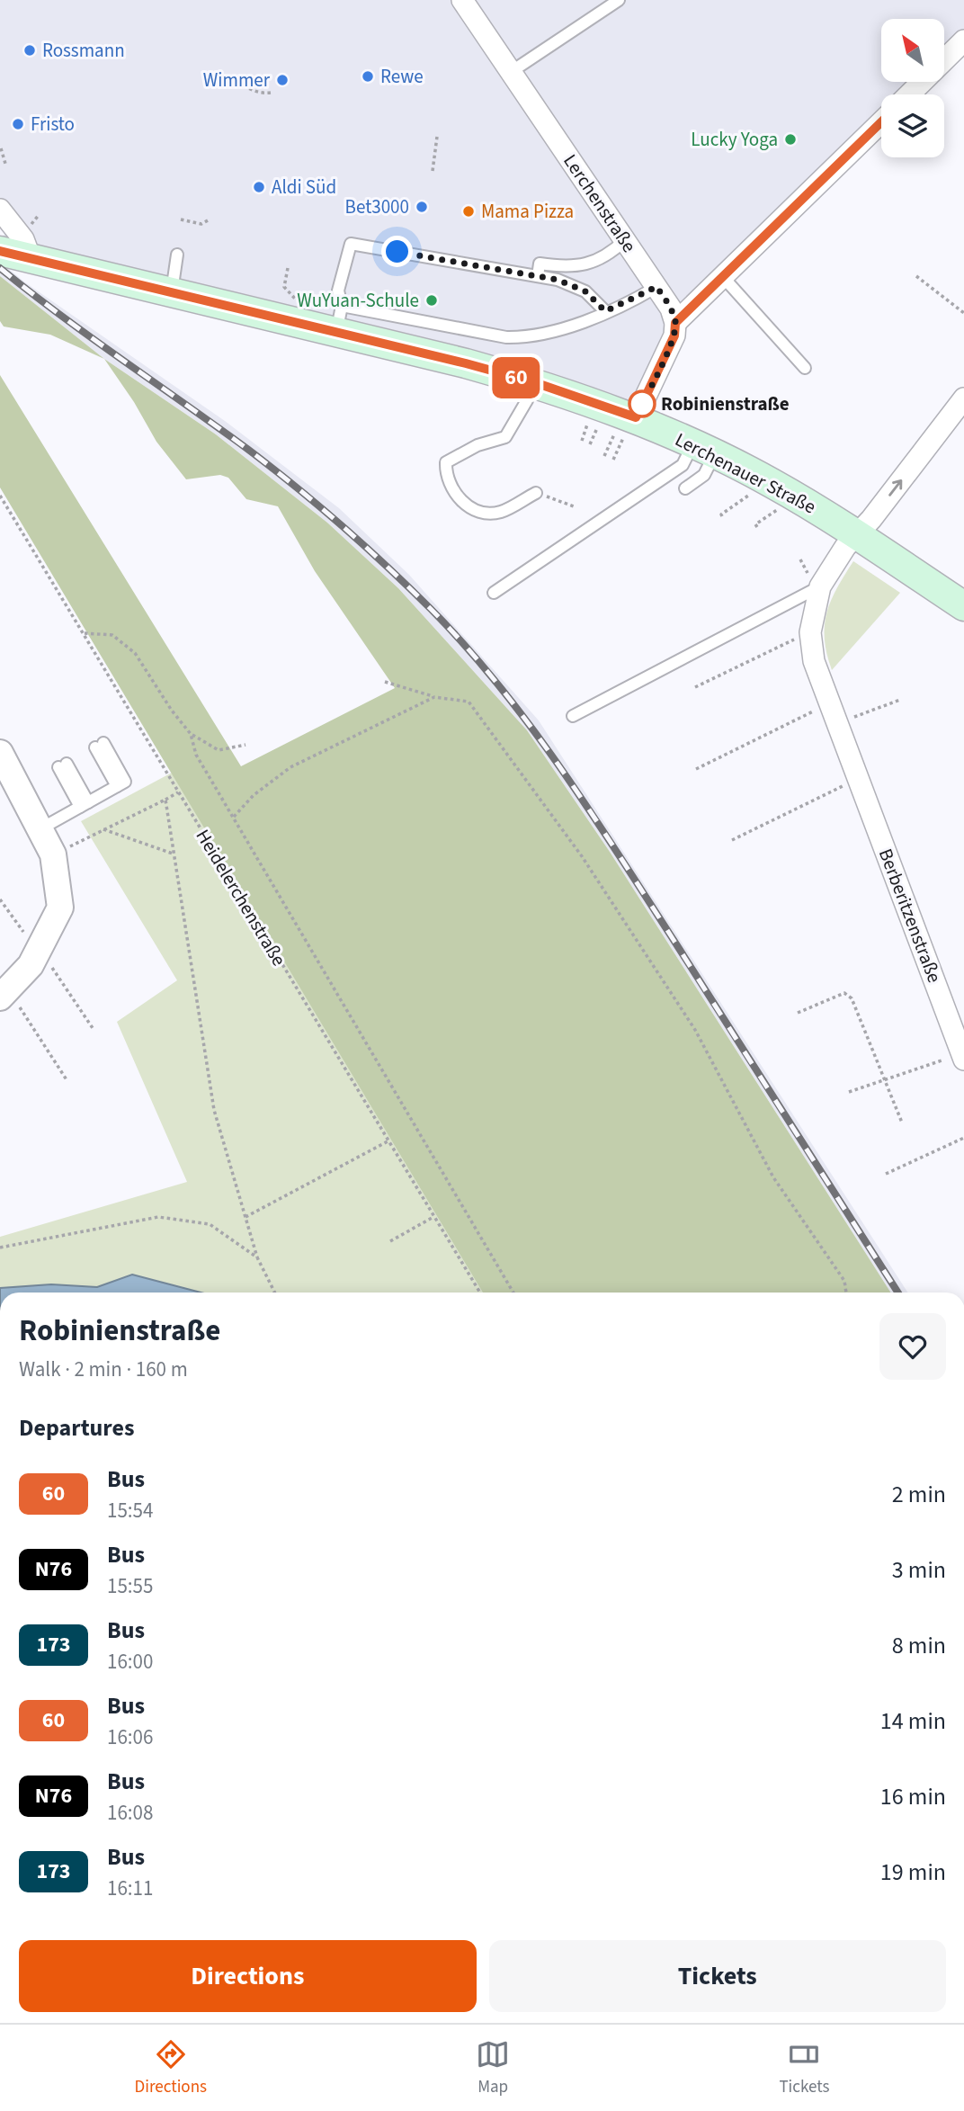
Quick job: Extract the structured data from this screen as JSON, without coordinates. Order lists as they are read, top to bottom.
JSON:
{
  "streets": {
    "main road": ["Lerchenauer Straße"],
    "street": ["Lerchenstraße", "Berberitzenstraße"],
    "path": ["Heidelerchenstraße"]
  },
  "crossings": [
    ["Lerchenauer Straße", "Berberitzenstraße"]
  ],
  "places": [
    "Rossmann",
    "Rewe",
    "Wimmer",
    "Fristo",
    "Lucky Yoga",
    "Aldi Süd",
    "Bet3000",
    "Mama Pizza",
    "WuYuan-Schule",
    "Robinienstraße"
  ],
  "lines": ["bus line 60"],
  "north": "top left",
  "page": {
    "on_map": "60",
    "heading": [
      ["Robinienstraße", "Walk · 2 min · 160 m"],
      "Departures"
    ],
    "list": [
      {
        "mark": "60",
        "name": "Bus",
        "note": "15:54",
        "value": "2 min"
      },
      {
        "mark": "N76",
        "name": "Bus",
        "note": "15:55",
        "value": "3 min"
      },
      {
        "mark": "173",
        "name": "Bus",
        "note": "16:00",
        "value": "8 min"
      },
      {
        "mark": "60",
        "name": "Bus",
        "note": "16:06",
        "value": "14 min"
      },
      {
        "mark": "N76",
        "name": "Bus",
        "note": "16:08",
        "value": "16 min"
      },
      {
        "mark": "173",
        "name": "Bus",
        "note": "16:11",
        "value": "19 min"
      }
    ],
    "buttons": ["Directions", "Tickets"],
    "tabs": ["Directions", "Map", "Tickets"]
  }
}
